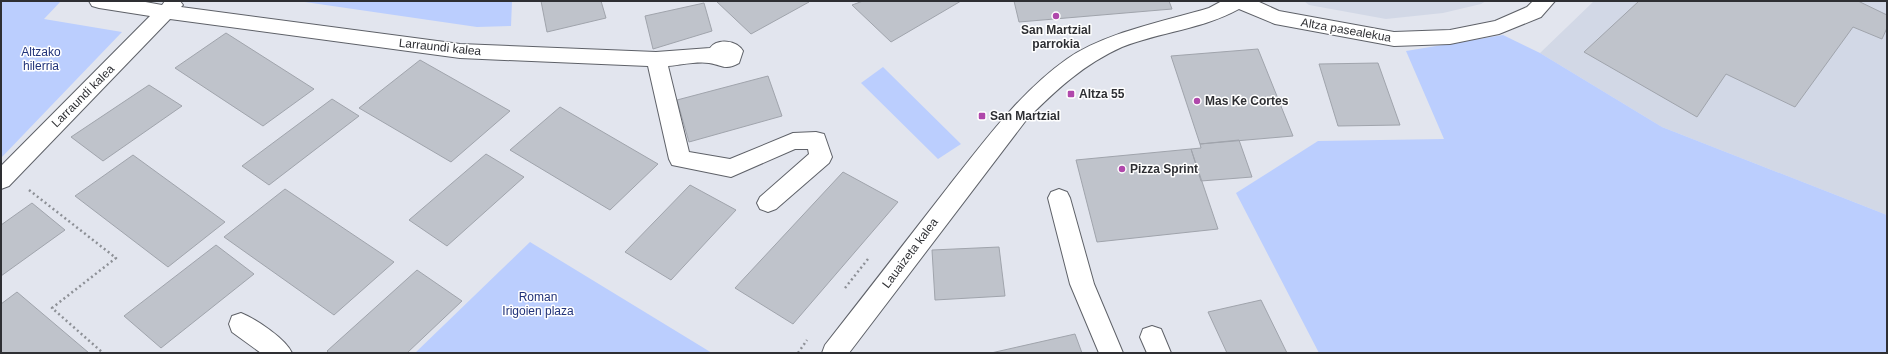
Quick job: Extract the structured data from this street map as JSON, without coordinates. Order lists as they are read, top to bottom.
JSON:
{
  "streets": {
    "street": ["Altza pasealekua", "Larraundi kalea", "Lauaizeta kalea"]
  },
  "crossings": [
    ["Altza pasealekua", "Lauaizeta kalea"]
  ],
  "parks": ["Altzako hilerria", "Roman Irigoien plaza"],
  "places": {
    "other": ["San Martzial parrokia", "Mas Ke Cortes", "Pizza Sprint"],
    "transit": ["Altza 55", "San Martzial"]
  }
}
